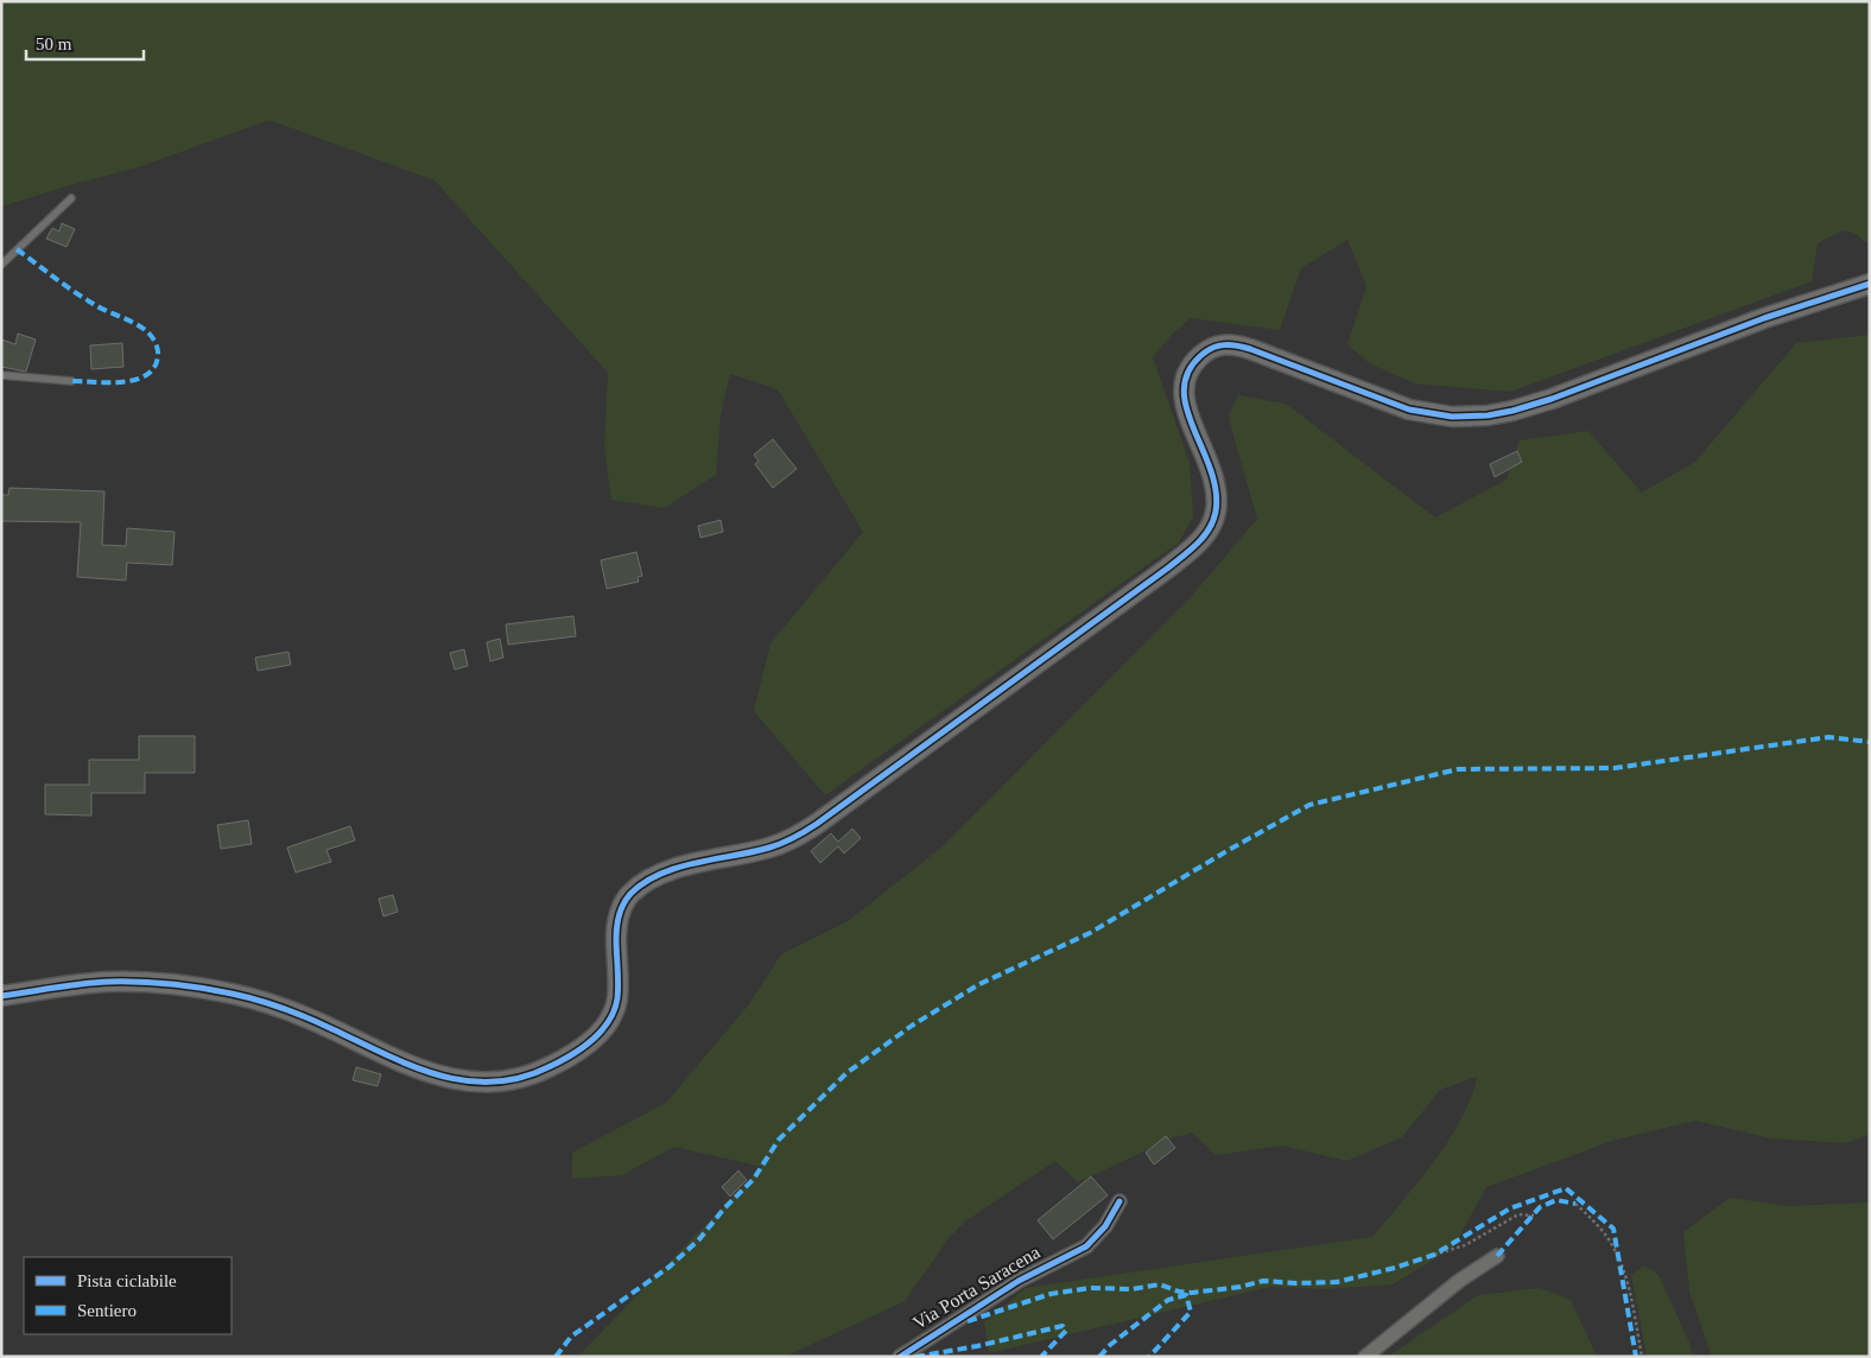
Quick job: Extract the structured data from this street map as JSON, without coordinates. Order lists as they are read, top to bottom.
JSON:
{
  "streets": {
    "street": ["Via Porta Saracena"]
  },
  "legend": ["Pista ciclabile", "Sentiero"],
  "scale_bar": "50 m"
}
